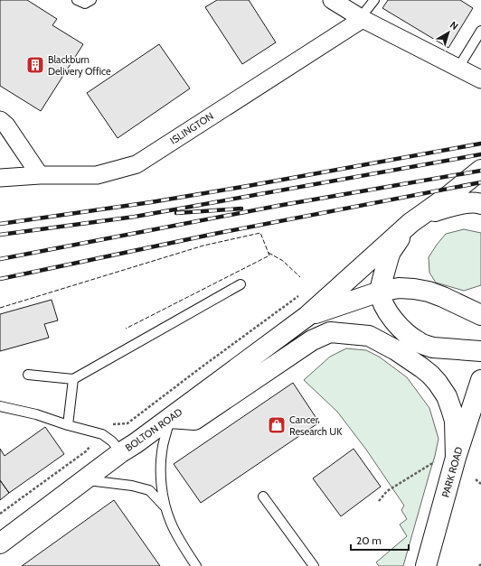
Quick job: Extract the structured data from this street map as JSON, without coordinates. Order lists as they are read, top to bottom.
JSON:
{
  "streets": {
    "highway": ["BOLTON ROAD", "PARK ROAD"],
    "street": ["ISLINGTON"]
  },
  "places": {
    "building": ["Blackburn Delivery Office"],
    "shop": ["Cancer Research UK"]
  },
  "scale_bar": "20 m",
  "north": "top right"
}
